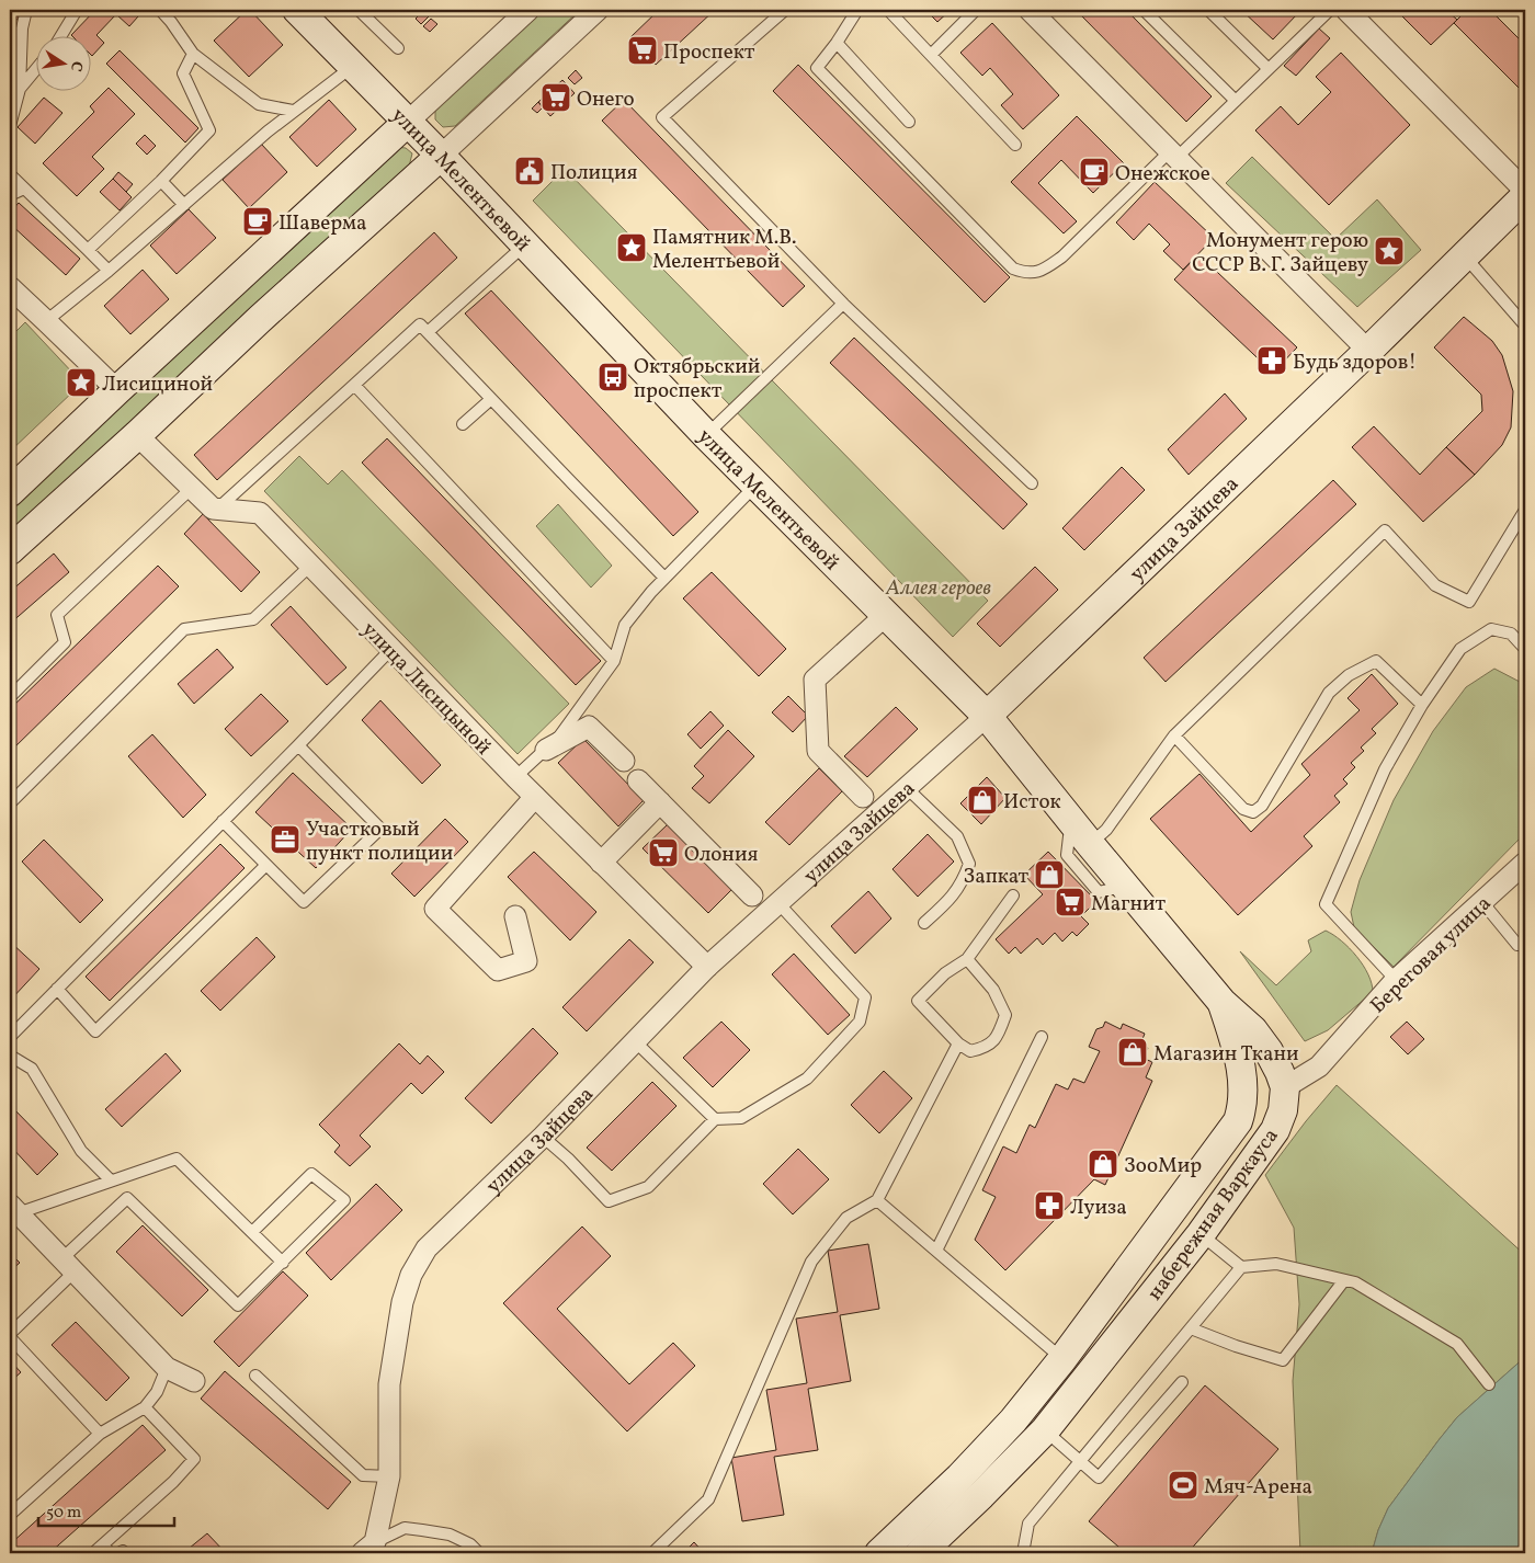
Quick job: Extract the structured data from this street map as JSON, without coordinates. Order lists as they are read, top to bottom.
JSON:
{
  "streets": {
    "main road": ["улица Мелентьевой", "улица Зайцева", "набережная Варкауса"],
    "street": ["улица Лисицыной", "Береговая улица"]
  },
  "crossings": [
    ["улица Мелентьевой", "улица Зайцева"],
    ["улица Мелентьевой", "набережная Варкауса"],
    ["улица Зайцева", "улица Лисицыной"],
    ["Береговая улица", "набережная Варкауса"]
  ],
  "parks": ["Аллея героев"],
  "places": {
    "supermarket": [
      "Проспект",
      "Онего",
      "Олония",
      "Магнит"
    ],
    "public building": ["Полиция"],
    "cafe": ["Онежское", "Шаверма"],
    "place": ["Памятник М.В. Мелентьевой", "Монумент герою СССР В. Г. Зайцеву", "Лисициной"],
    "pharmacy": ["Будь здоров!", "Луиза"],
    "bus stop": ["Октябрьский проспект"],
    "shop": [
      "Исток",
      "Запкат",
      "Магазин Ткани",
      "ЗооМир"
    ],
    "office": ["Участковый пункт полиции"],
    "sports": ["Мяч-Арена"]
  },
  "scale_bar": "50 m",
  "north": "right"
}
